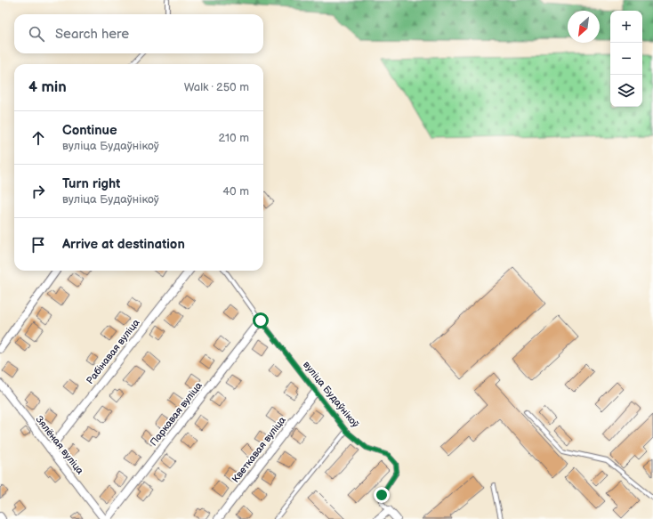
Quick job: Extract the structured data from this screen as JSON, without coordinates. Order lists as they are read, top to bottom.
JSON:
{
  "streets": {
    "street": [
      "Рабінавая вуліца",
      "Паркавая вуліца",
      "Зялёная вуліца",
      "Кветкавая вуліца"
    ],
    "lane": ["вуліца Будаўнікоў"]
  },
  "crossings": [
    ["Рабінавая вуліца", "Зялёная вуліца"],
    ["вуліца Будаўнікоў", "Паркавая вуліца"],
    ["вуліца Будаўнікоў", "Кветкавая вуліца"],
    ["Паркавая вуліца", "Зялёная вуліца"]
  ],
  "north": "bottom left",
  "page": {
    "map_buttons": ["+", "−"],
    "search": "Search here",
    "heading": ["4 min", "Walk · 250 m"],
    "list": [
      ["Continue", "вуліца Будаўнікоў", "210 m"],
      ["Turn right", "вуліца Будаўнікоў", "40 m"],
      "Arrive at destination"
    ]
  }
}
